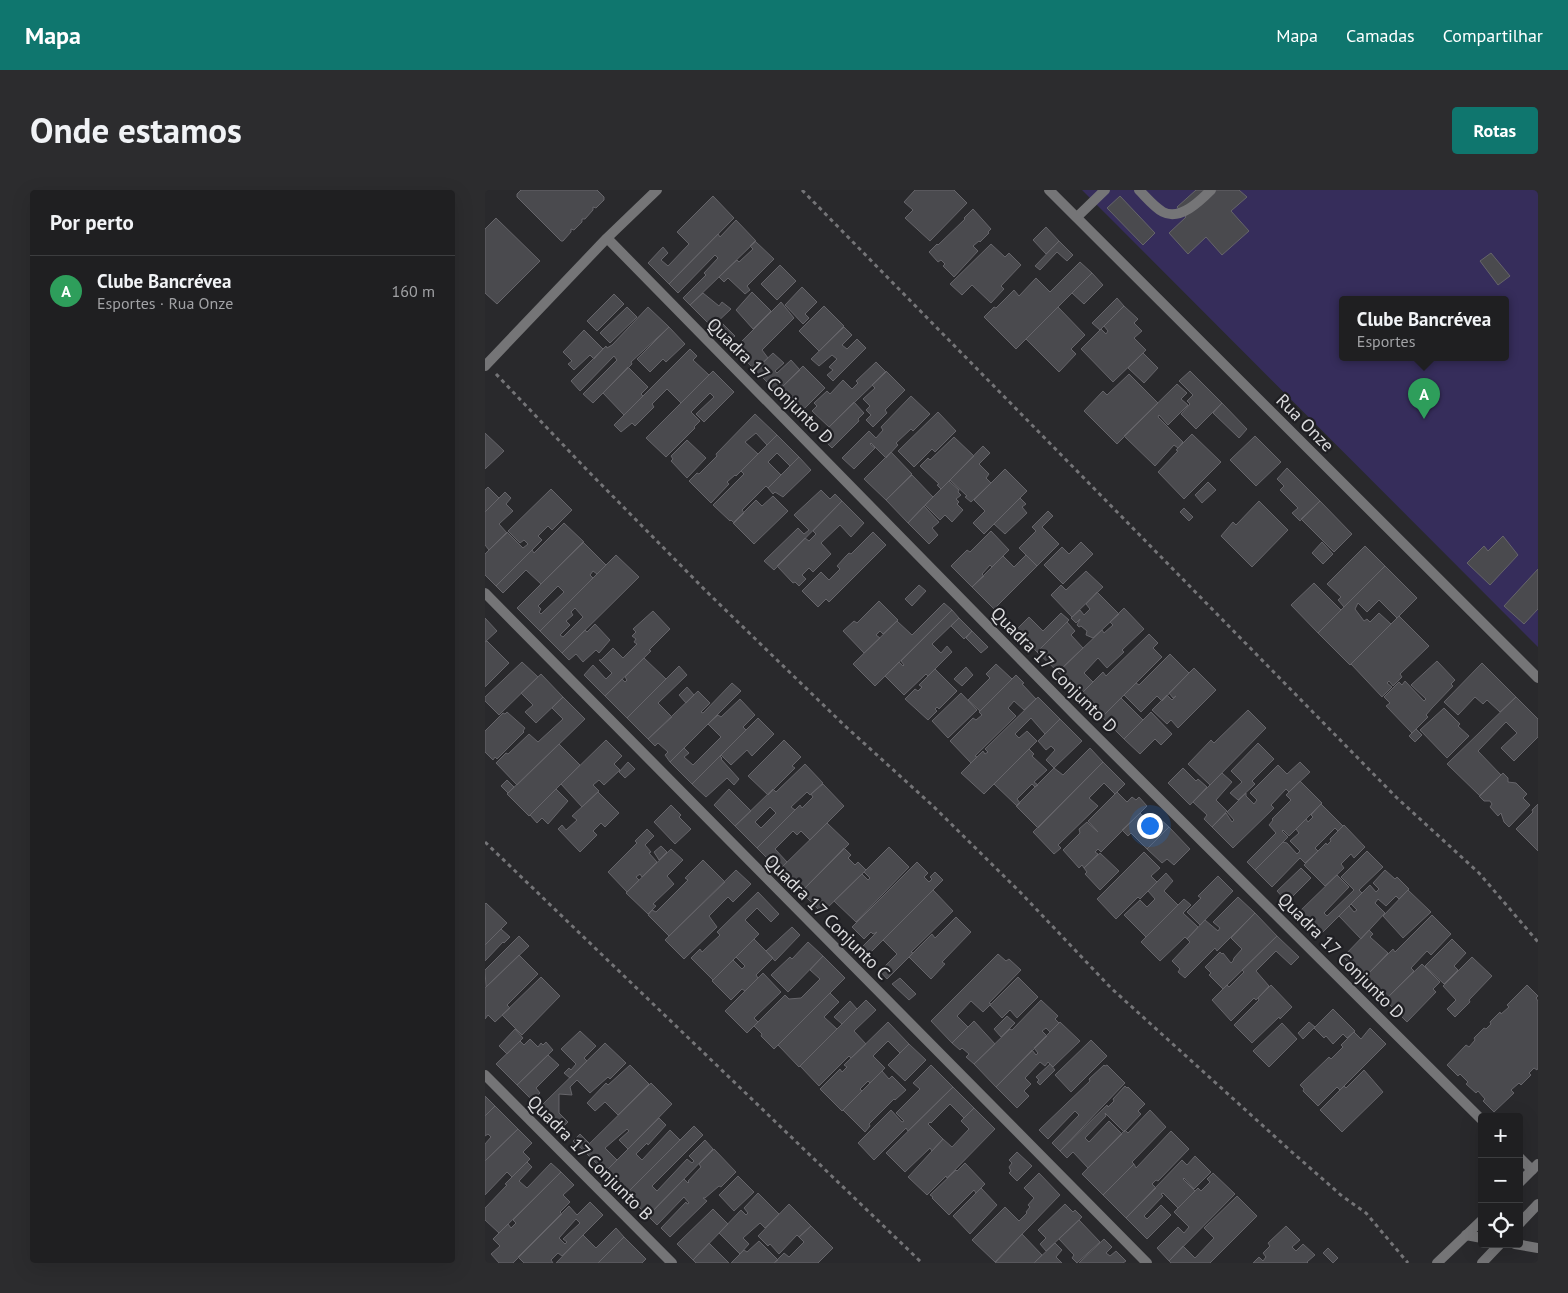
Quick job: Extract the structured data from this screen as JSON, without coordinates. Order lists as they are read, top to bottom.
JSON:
{
  "streets": {
    "street": [
      "Quadra 17 Conjunto D",
      "Rua Onze",
      "Quadra 17 Conjunto C",
      "Quadra 17 Conjunto B"
    ]
  },
  "page": {
    "header": "Mapa",
    "nav": ["Mapa", "Camadas", "Compartilhar"],
    "title": "Onde estamos",
    "buttons": "Rotas",
    "heading": "Por perto",
    "list": [
      {
        "mark": "A",
        "name": "Clube Bancrévea",
        "note": "Esportes · Rua Onze",
        "value": "160 m"
      }
    ],
    "popup": ["Clube Bancrévea", "Esportes"],
    "pins": "A",
    "map_buttons": ["+", "−"]
  }
}
